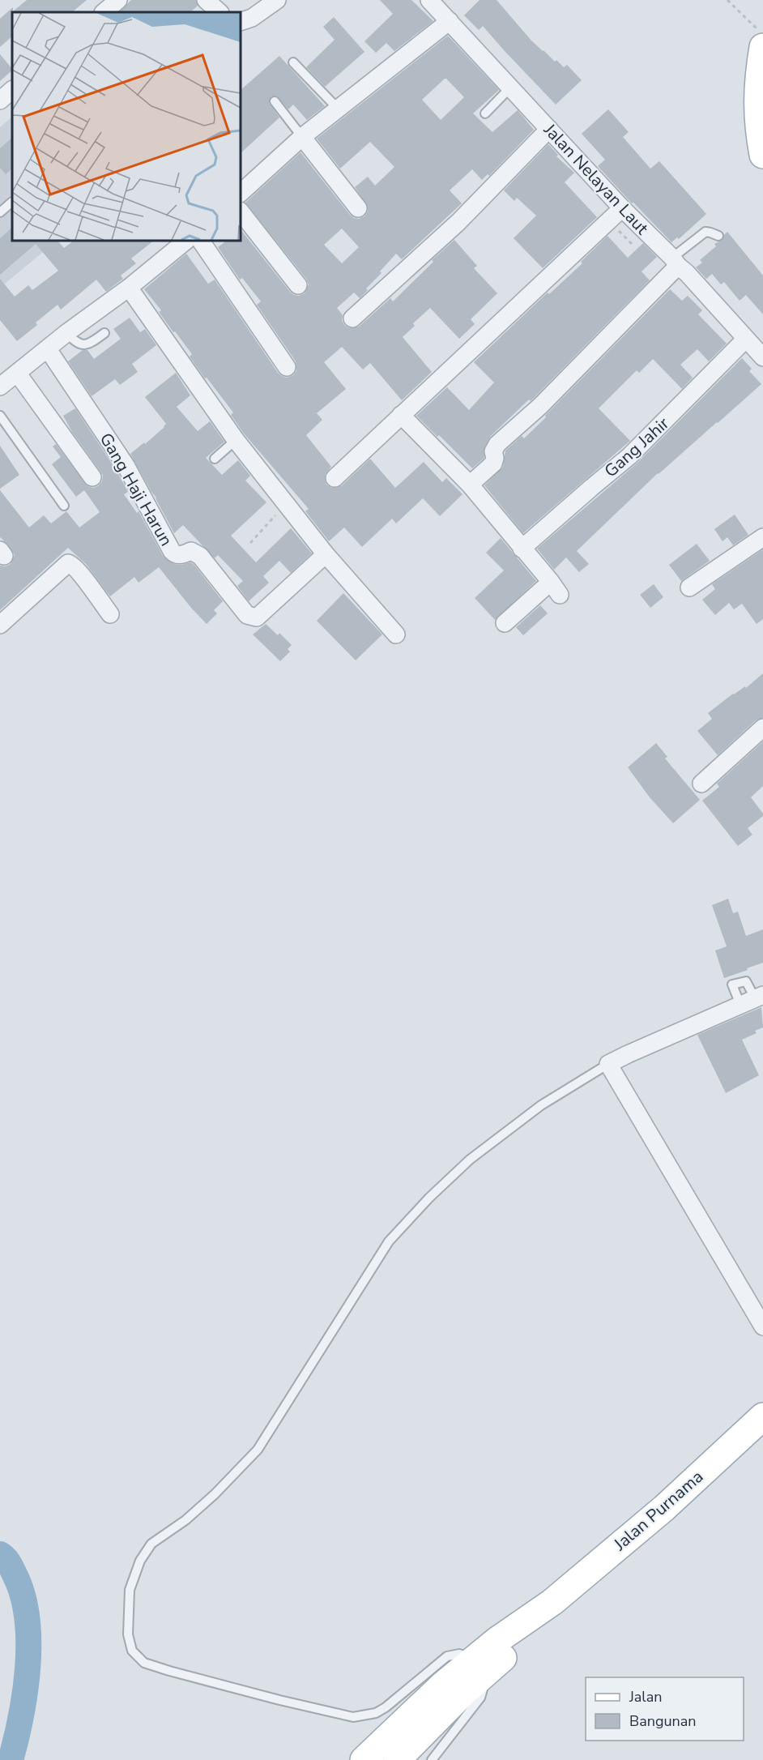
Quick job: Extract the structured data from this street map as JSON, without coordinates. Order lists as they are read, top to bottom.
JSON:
{
  "streets": {
    "main road": ["Jalan Purnama"],
    "street": ["Jalan Nelayan Laut", "Gang Jahir", "Gang Haji Harun"]
  },
  "crossings": [
    ["Jalan Nelayan Laut", "Gang Jahir"]
  ],
  "legend": ["Jalan", "Bangunan"]
}
